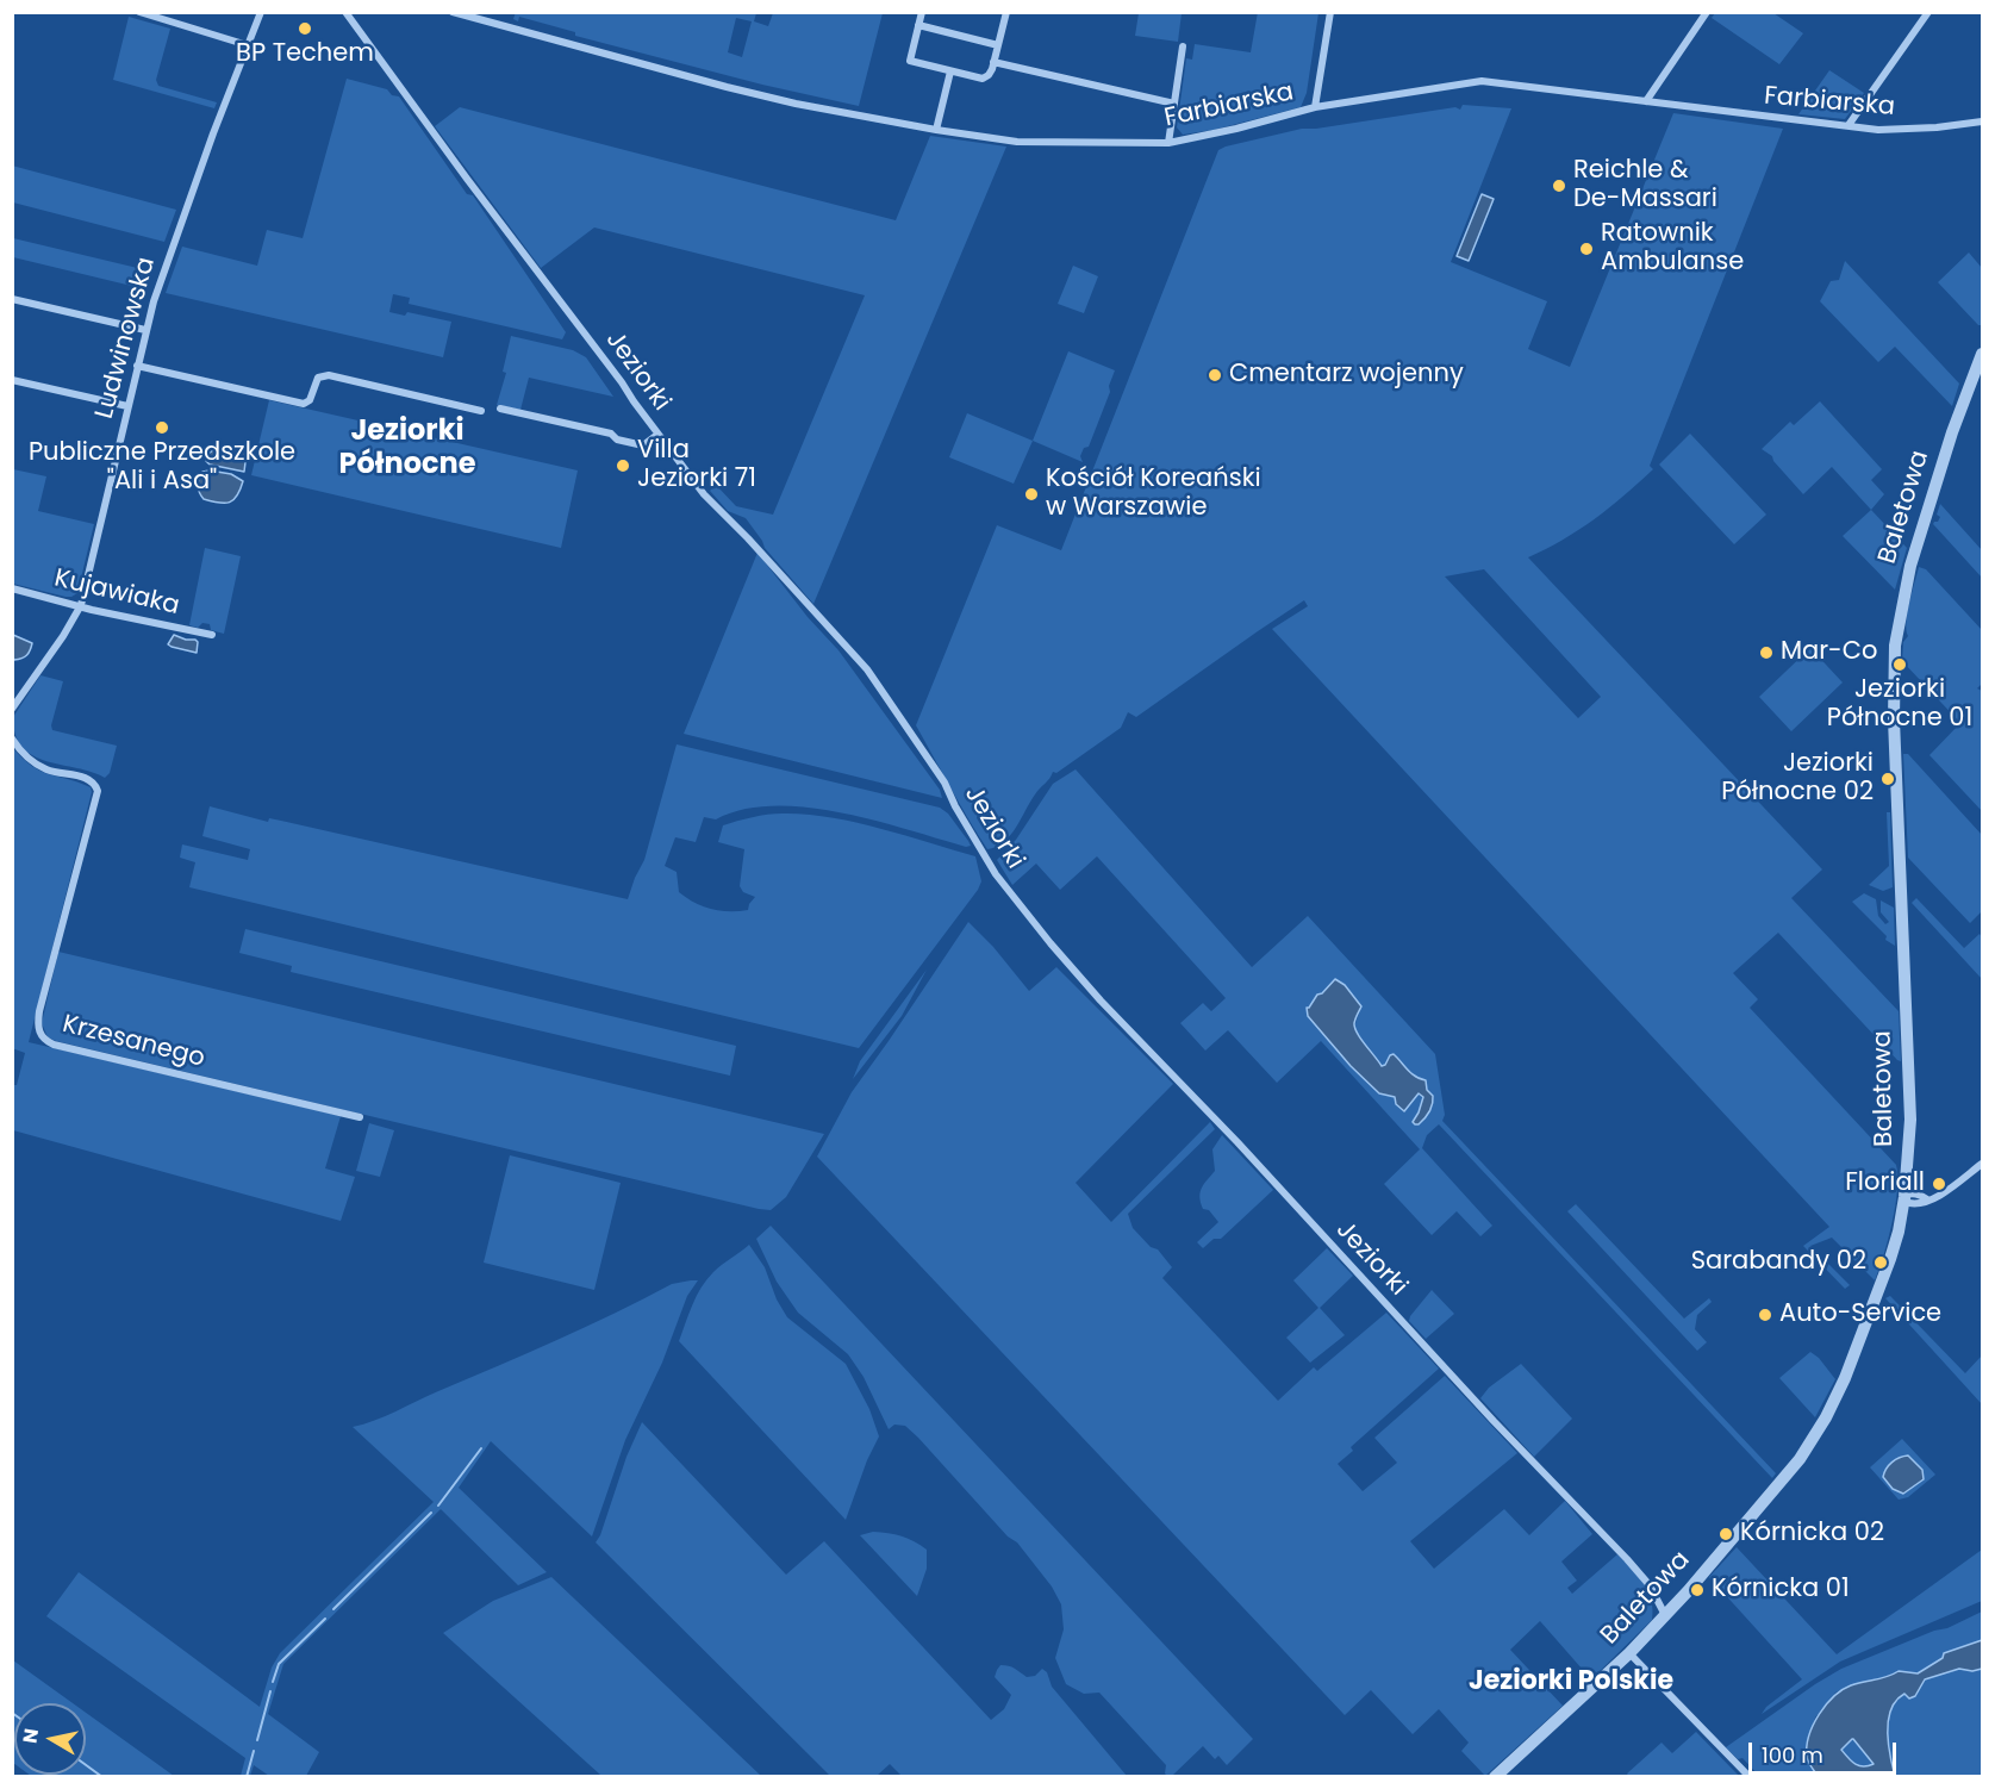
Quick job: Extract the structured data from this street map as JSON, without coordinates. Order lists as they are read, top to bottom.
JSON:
{
  "streets": {
    "street": [
      "Farbiarska",
      "Ludwinowska",
      "Jeziorki",
      "Baletowa",
      "Kujawiaka",
      "Krzesanego"
    ]
  },
  "crossings": [
    ["Ludwinowska", "Kujawiaka"],
    ["Jeziorki", "Baletowa"]
  ],
  "districts": ["Jeziorki Północne", "Jeziorki Polskie"],
  "places": [
    "BP Techem",
    "Reichle & De-Massari",
    "Ratownik Ambulanse",
    "Cmentarz wojenny",
    "Publiczne Przedszkole \"Ali i Asa\"",
    "Villa Jeziorki 71",
    "Kościół Koreański w Warszawie",
    "Mar-Co",
    "Jeziorki Północne 01",
    "Jeziorki Północne 02",
    "Floriall",
    "Sarabandy 02",
    "Auto-Service",
    "Kórnicka 02",
    "Kórnicka 01"
  ],
  "scale_bar": "100 m",
  "north": "left"
}
